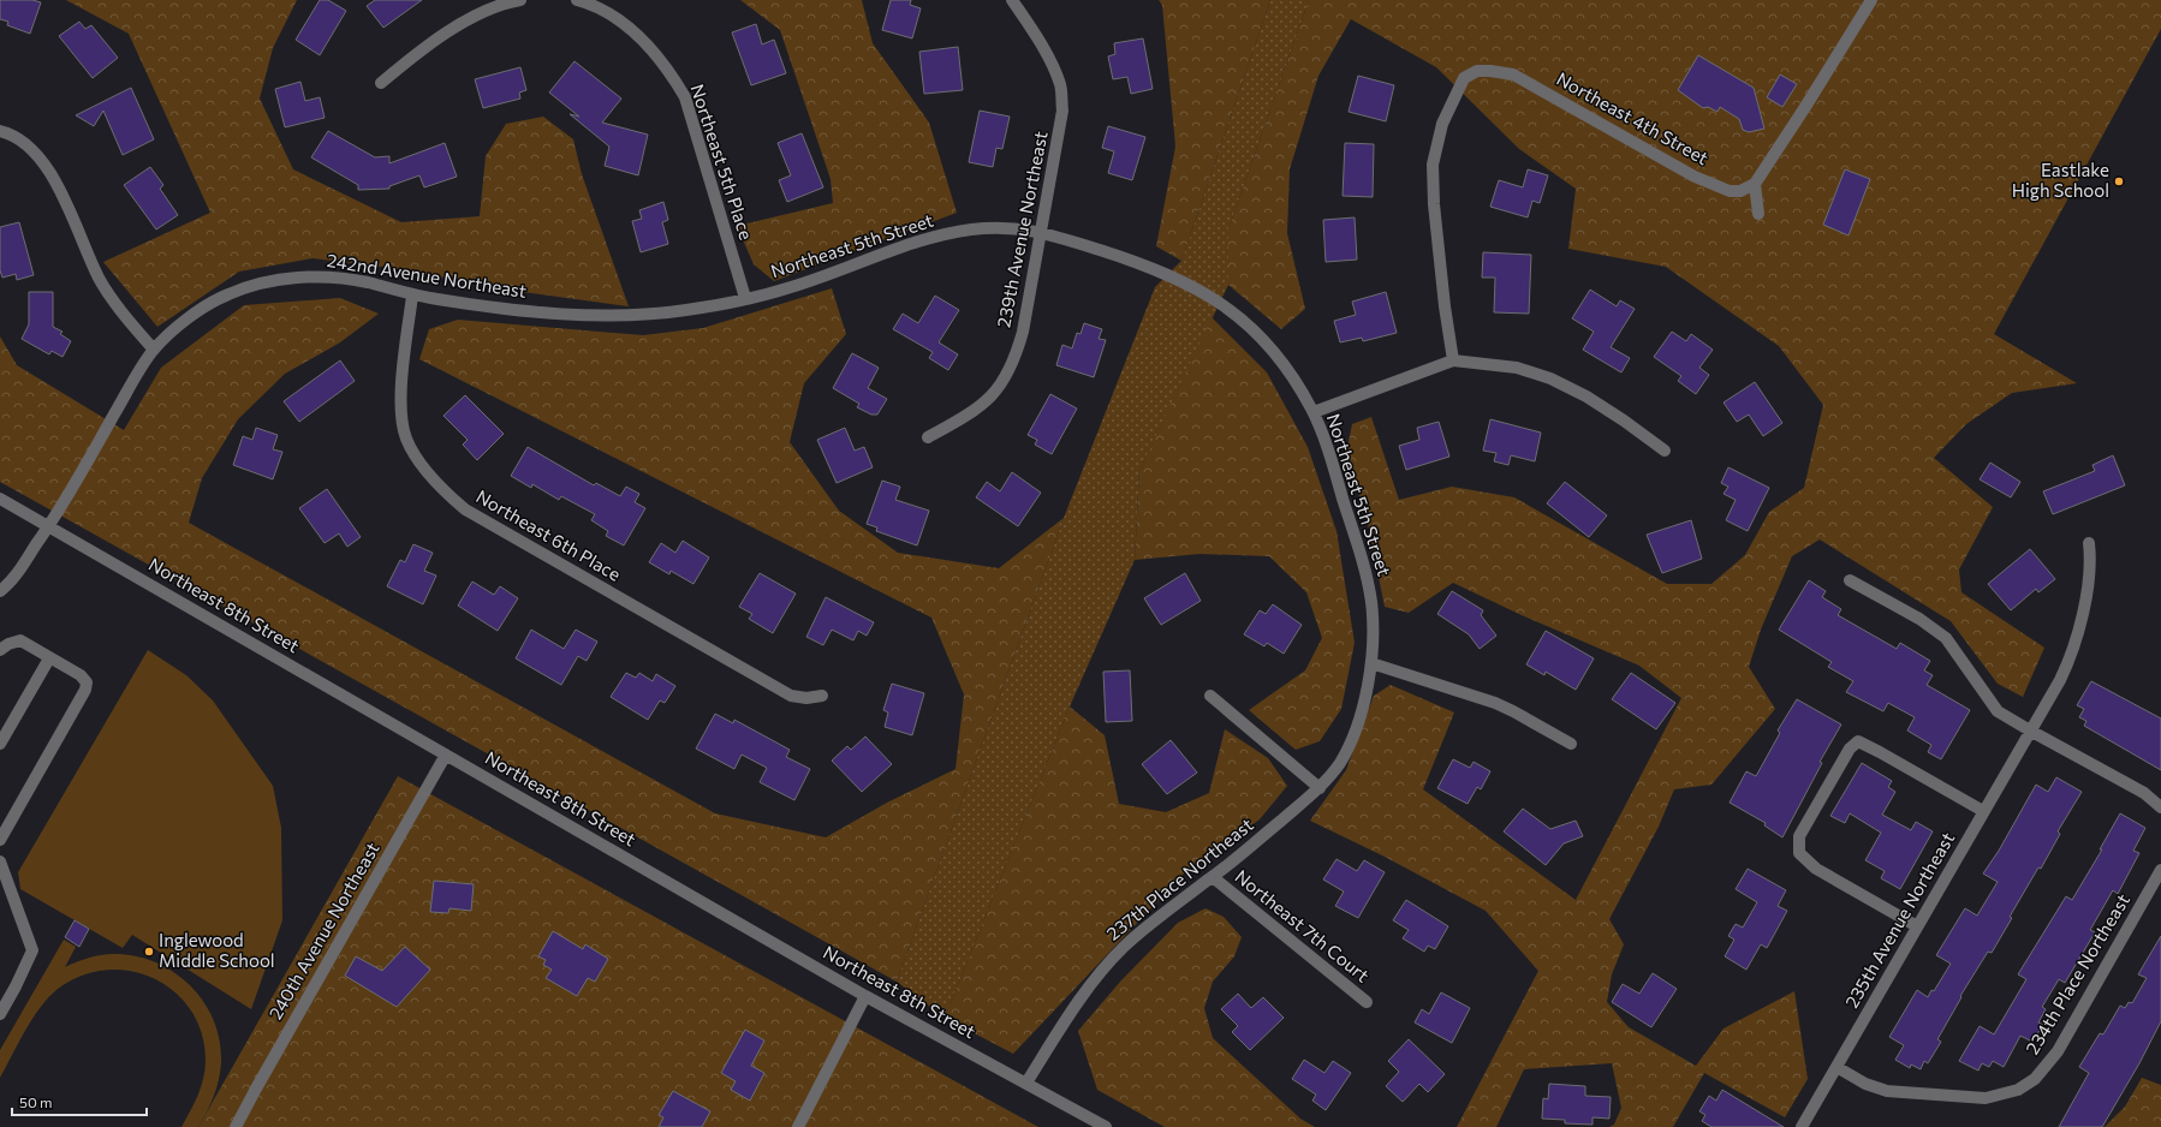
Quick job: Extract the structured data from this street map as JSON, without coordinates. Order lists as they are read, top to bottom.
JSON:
{
  "streets": {
    "street": [
      "Northeast 4th Street",
      "Northeast 5th Place",
      "239th Avenue Northeast",
      "Northeast 5th Street",
      "242nd Avenue Northeast",
      "Northeast 6th Place",
      "Northeast 8th Street",
      "237th Place Northeast",
      "235th Avenue Northeast",
      "Northeast 7th Court",
      "240th Avenue Northeast",
      "234th Place Northeast"
    ]
  },
  "crossings": [
    ["Northeast 5th Place", "Northeast 5th Street"],
    ["Northeast 5th Place", "242nd Avenue Northeast"],
    ["239th Avenue Northeast", "Northeast 5th Street"],
    ["Northeast 5th Street", "242nd Avenue Northeast"],
    ["Northeast 5th Street", "237th Place Northeast"],
    ["242nd Avenue Northeast", "Northeast 6th Place"],
    ["242nd Avenue Northeast", "Northeast 8th Street"],
    ["Northeast 8th Street", "237th Place Northeast"],
    ["Northeast 8th Street", "240th Avenue Northeast"],
    ["237th Place Northeast", "Northeast 7th Court"],
    ["235th Avenue Northeast", "234th Place Northeast"]
  ],
  "places": ["Eastlake High School", "Inglewood Middle School"],
  "scale_bar": "50 m"
}
